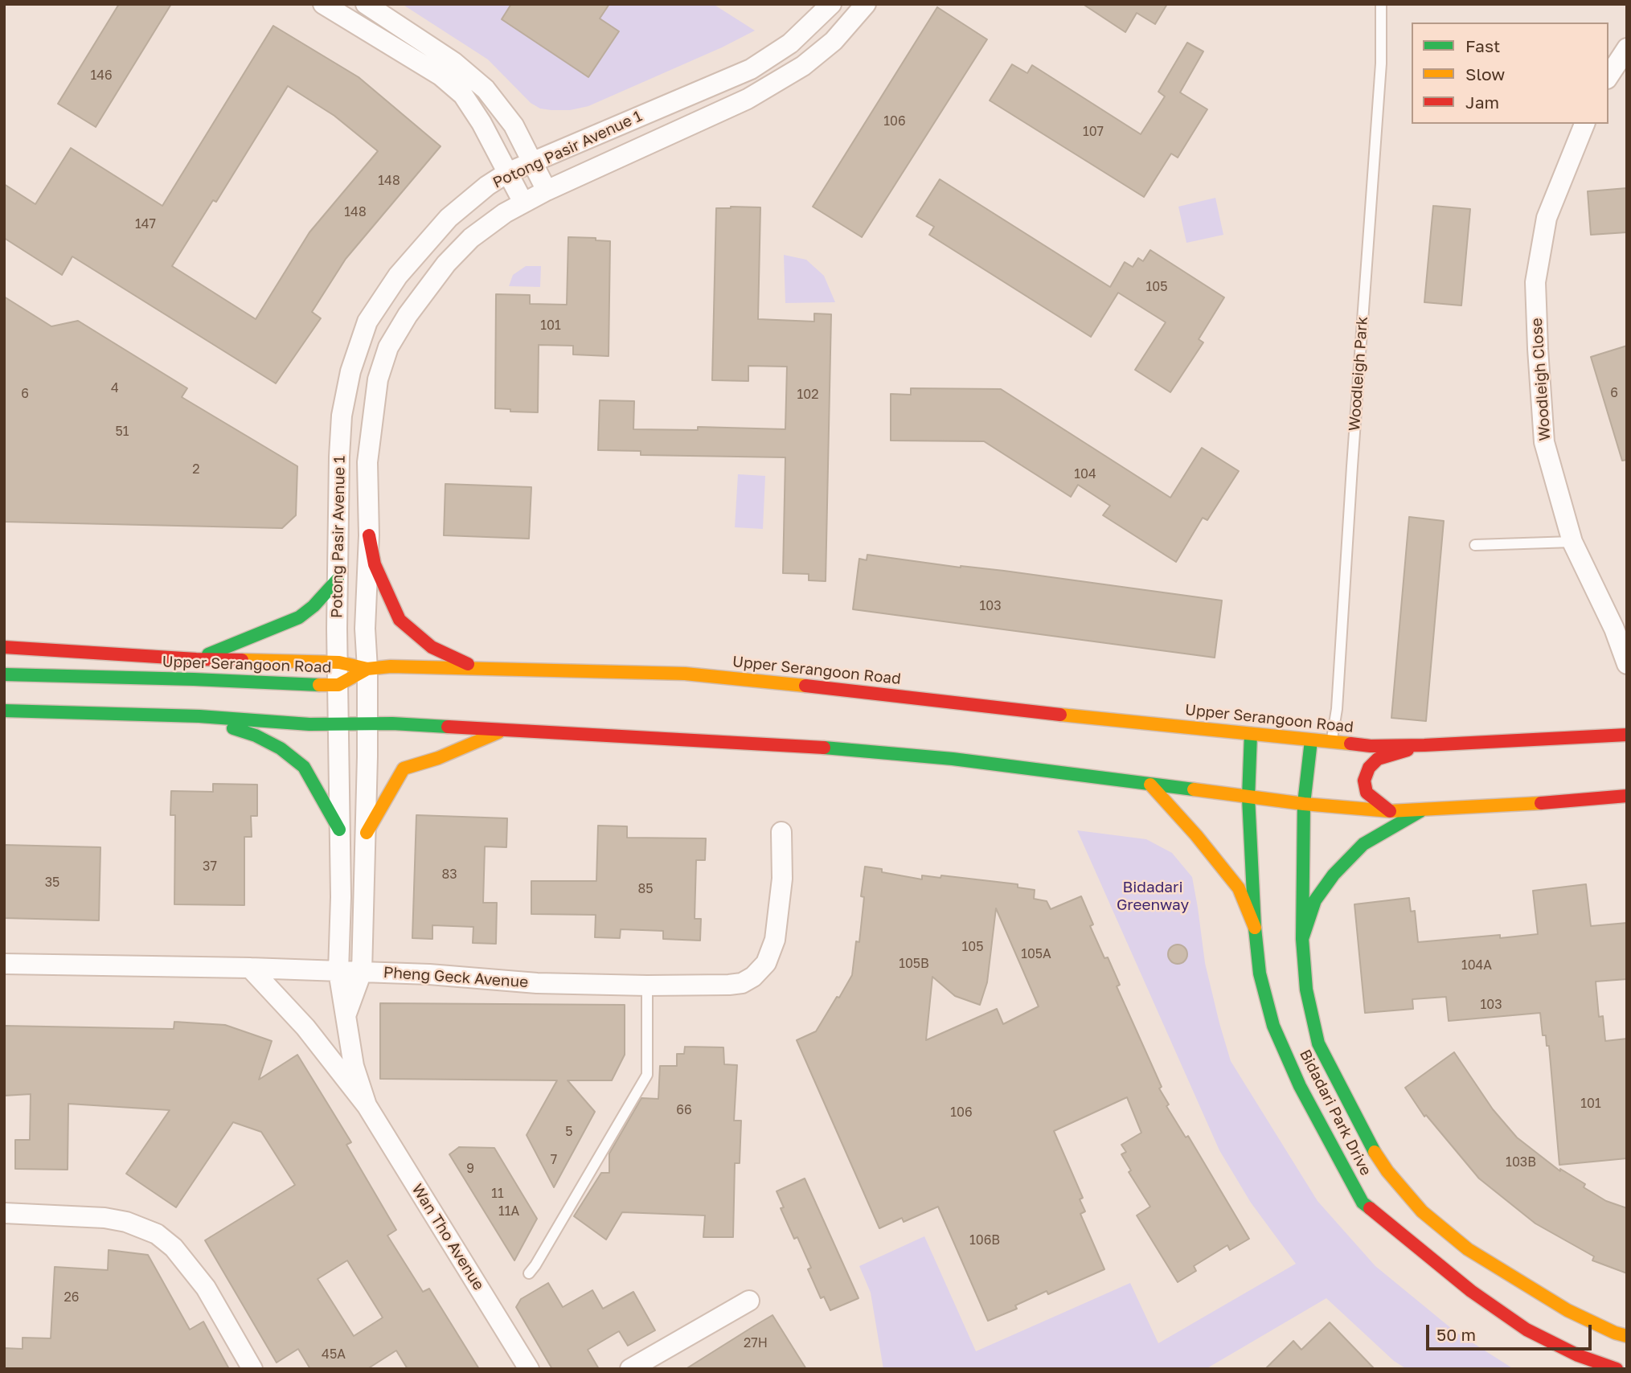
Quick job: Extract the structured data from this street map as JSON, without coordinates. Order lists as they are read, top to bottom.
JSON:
{
  "streets": {
    "main road": ["Upper Serangoon Road", "Bidadari Park Drive"],
    "street": [
      "Potong Pasir Avenue 1",
      "Woodleigh Close",
      "Pheng Geck Avenue",
      "Wan Tho Avenue"
    ],
    "lane": ["Woodleigh Park"]
  },
  "crossings": [
    ["Potong Pasir Avenue 1", "Upper Serangoon Road"],
    ["Potong Pasir Avenue 1", "Wan Tho Avenue"],
    ["Woodleigh Park", "Upper Serangoon Road"],
    ["Upper Serangoon Road", "Bidadari Park Drive"],
    ["Pheng Geck Avenue", "Wan Tho Avenue"]
  ],
  "parks": ["Bidadari Greenway"],
  "house_numbers": [
    "146",
    "106",
    "107",
    "148",
    "148",
    "147",
    "105",
    "101",
    "4",
    "6",
    "6",
    "102",
    "51",
    "2",
    "104",
    "103",
    "37",
    "83",
    "35",
    "85",
    "105",
    "105A",
    "105B",
    "104A",
    "103",
    "101",
    "66",
    "106",
    "5",
    "7",
    "103B",
    "9",
    "11",
    "11A",
    "106B",
    "26",
    "27H",
    "45A"
  ],
  "legend": ["Fast", "Slow", "Jam"],
  "scale_bar": "50 m"
}
